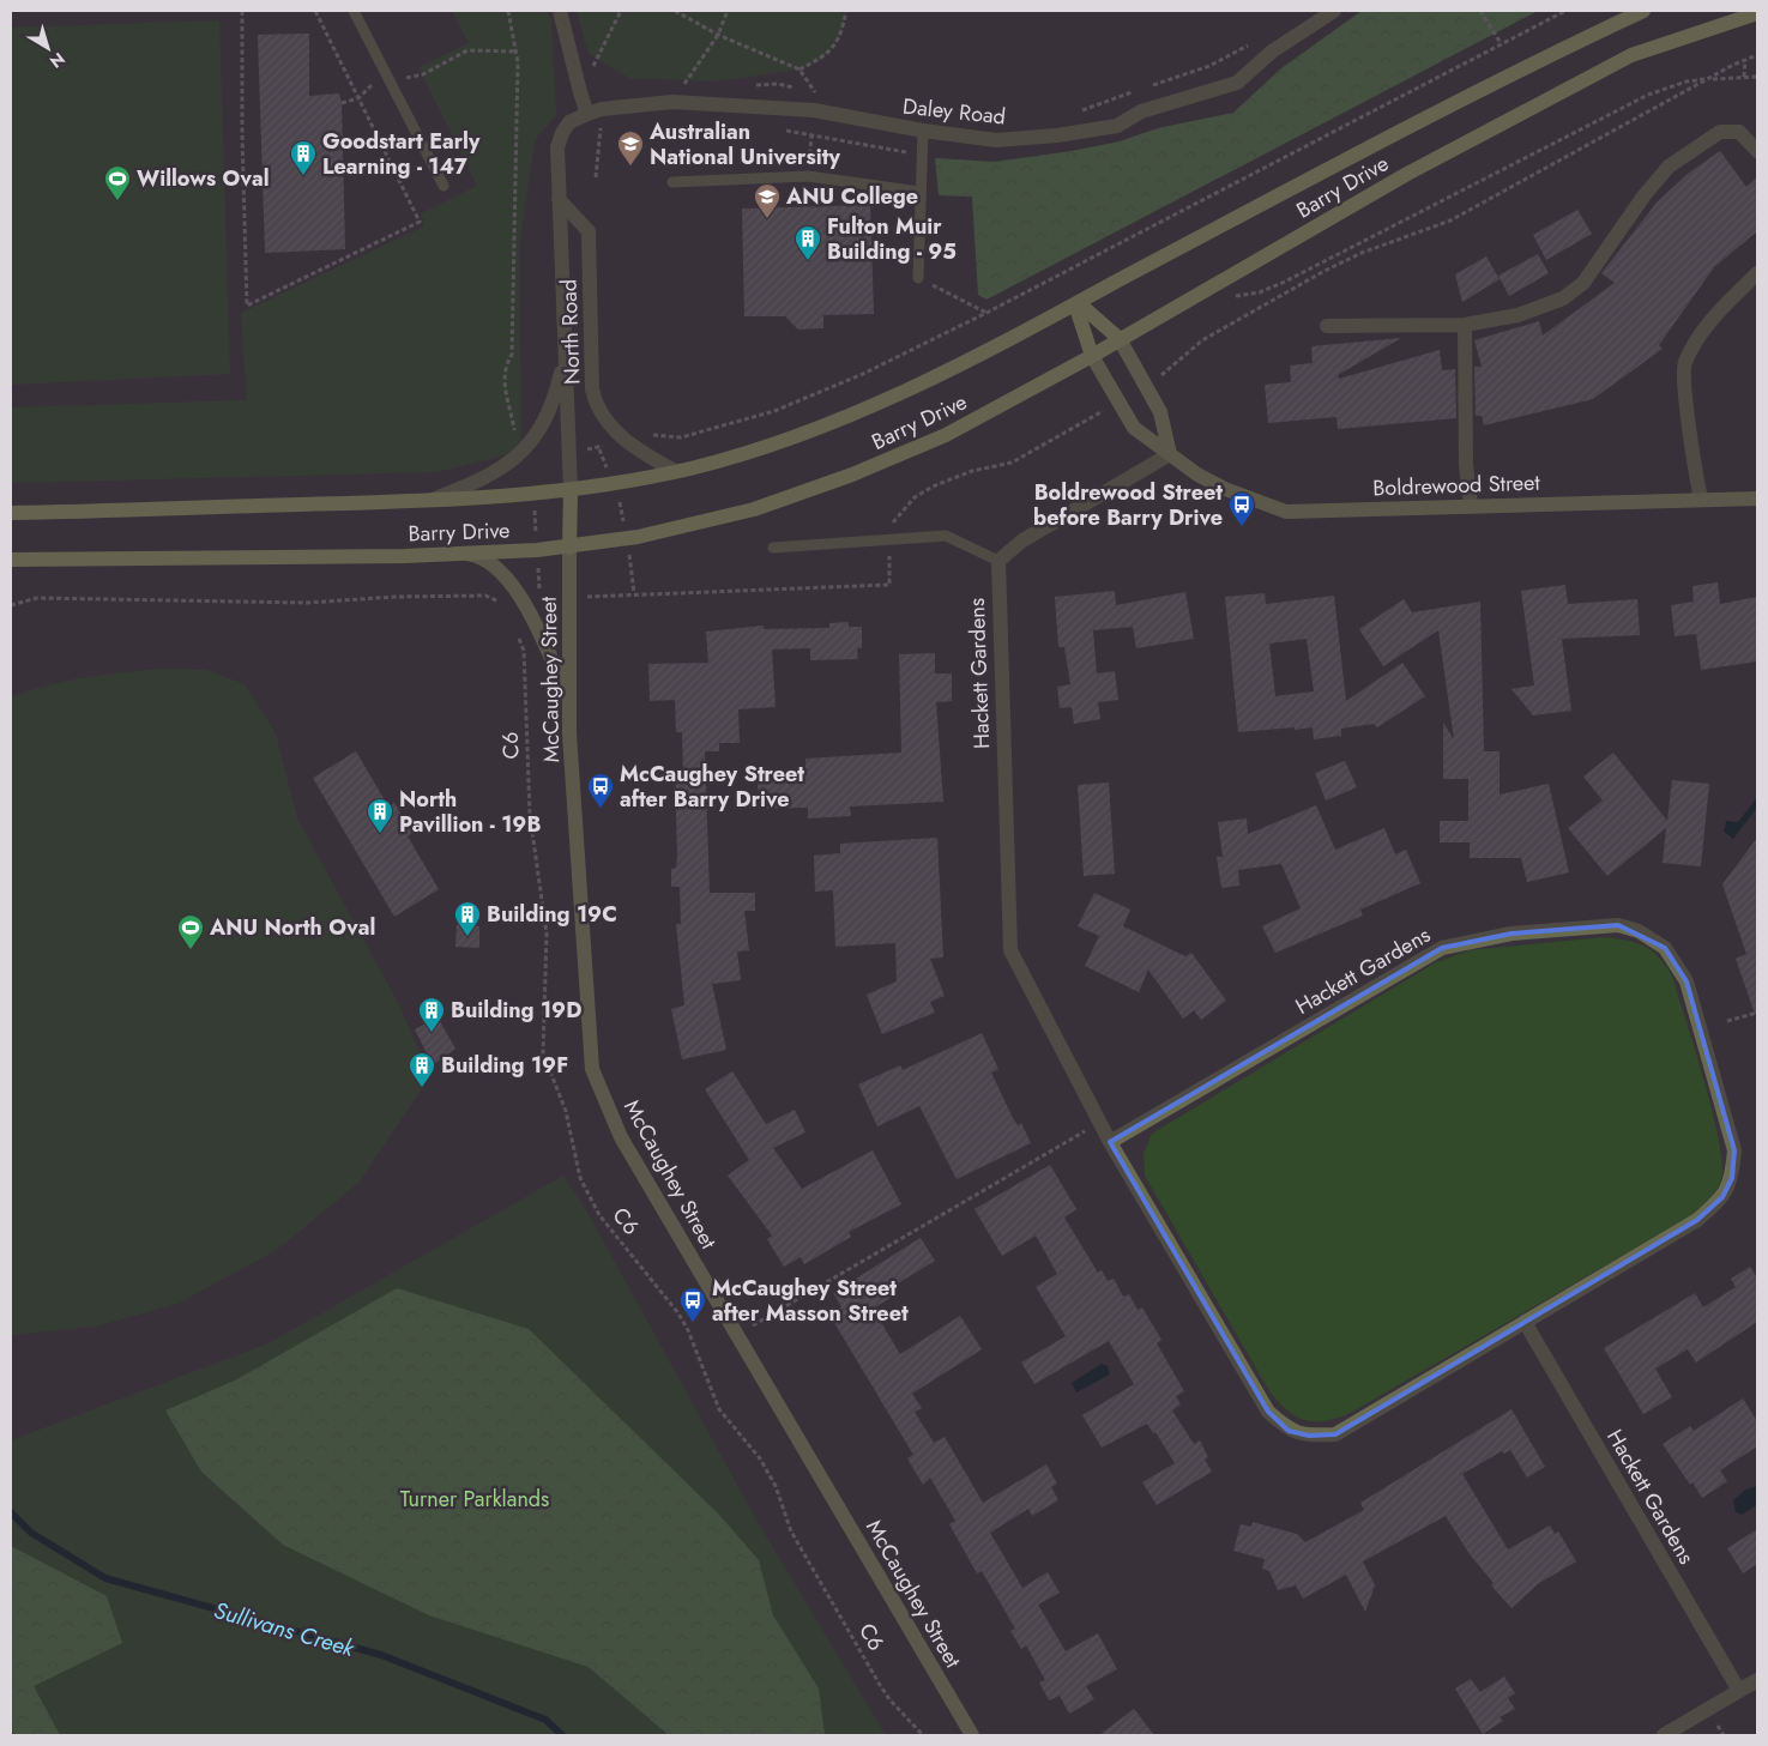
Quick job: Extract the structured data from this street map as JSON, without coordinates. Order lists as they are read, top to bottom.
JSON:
{
  "streets": {
    "main road": ["Barry Drive", "McCaughey Street"],
    "street": [
      "Daley Road",
      "North Road",
      "Boldrewood Street",
      "Hackett Gardens"
    ],
    "path": ["C6"]
  },
  "crossings": [
    ["Daley Road", "North Road"],
    ["Barry Drive", "North Road"],
    ["Barry Drive", "Boldrewood Street"],
    ["Barry Drive", "McCaughey Street"],
    ["North Road", "McCaughey Street"]
  ],
  "water": ["Sullivans Creek"],
  "parks": ["Turner Parklands"],
  "places": {
    "school or university": ["Australian National University", "ANU College"],
    "building": [
      "Goodstart Early Learning - 147",
      "Fulton Muir Building - 95",
      "North Pavillion - 19B",
      "Building 19C",
      "Building 19D",
      "Building 19F"
    ],
    "sports": ["Willows Oval", "ANU North Oval"],
    "bus stop": ["Boldrewood Street before Barry Drive", "McCaughey Street after Barry Drive", "McCaughey Street after Masson Street"]
  },
  "north": "bottom right"
}
